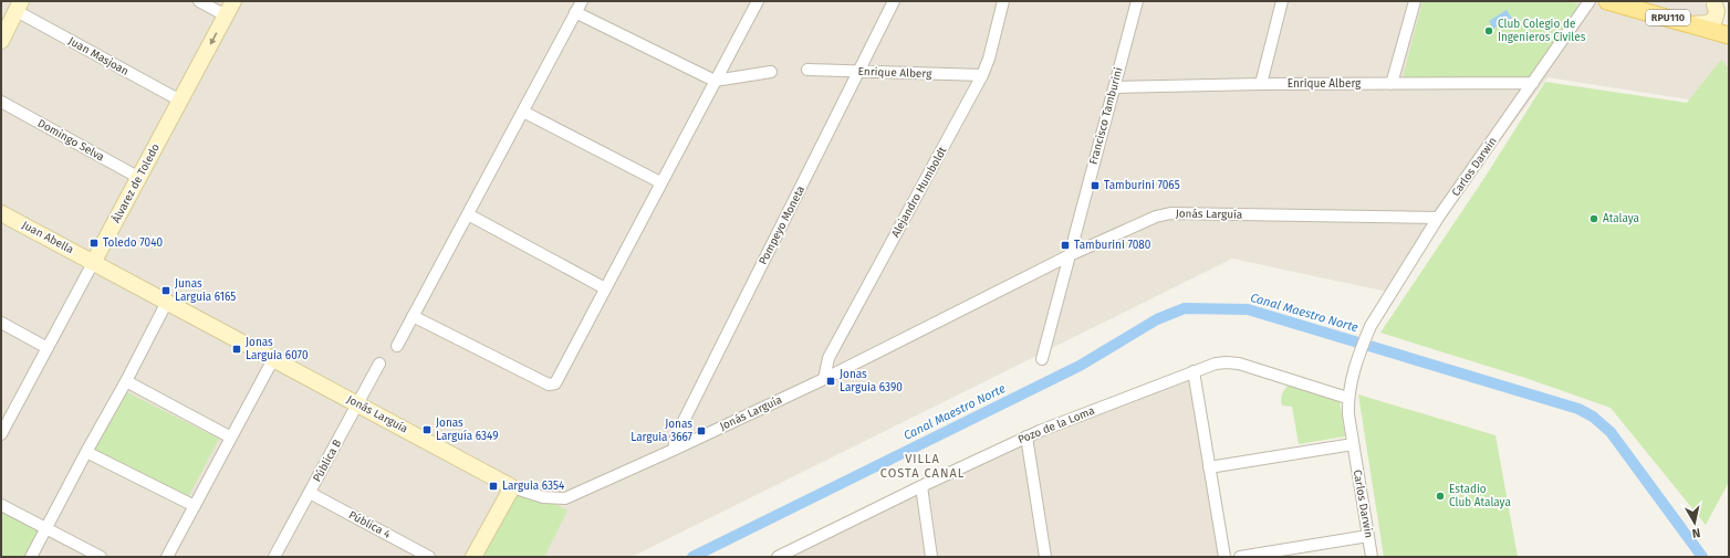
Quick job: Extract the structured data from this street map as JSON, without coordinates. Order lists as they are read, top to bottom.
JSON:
{
  "streets": {
    "main road": [
      "RPU110",
      "Álvarez de Toledo",
      "Jonás Larguía",
      "Juan Abella"
    ],
    "street": [
      "Juan Masjoan",
      "Enrique Alberg",
      "Francisco Tamburini",
      "Domingo Selva",
      "Carlos Darwin",
      "Alejandro Humboldt",
      "Pompeyo Moneta",
      "Pozo de la Loma",
      "Pública B",
      "Pública 4"
    ]
  },
  "crossings": [
    ["Juan Masjoan", "Álvarez de Toledo"],
    ["Enrique Alberg", "Francisco Tamburini"],
    ["Enrique Alberg", "Carlos Darwin"],
    ["Enrique Alberg", "Alejandro Humboldt"],
    ["Enrique Alberg", "Pompeyo Moneta"],
    ["Francisco Tamburini", "Jonás Larguía"],
    ["Domingo Selva", "Álvarez de Toledo"],
    ["Carlos Darwin", "Jonás Larguía"],
    ["Carlos Darwin", "Pozo de la Loma"],
    ["Álvarez de Toledo", "Jonás Larguía"],
    ["Álvarez de Toledo", "Juan Abella"],
    ["Alejandro Humboldt", "Jonás Larguía"],
    ["Jonás Larguía", "Pompeyo Moneta"],
    ["Jonás Larguía", "Juan Abella"],
    ["Jonás Larguía", "Pública B"],
    ["Pública B", "Pública 4"]
  ],
  "districts": ["VILLA COSTA CANAL"],
  "water": ["Canal Maestro Norte"],
  "places": {
    "other": ["Club Colegio de Ingenieros Civiles", "Atalaya", "Estadio Club Atalaya"],
    "transit": [
      "Tamburini 7065",
      "Toledo 7040",
      "Tamburini 7080",
      "Junas Larguia 6165",
      "Jonas Larguia 6070",
      "Jonas Larguia 6390",
      "Jonas Larguía 6349",
      "Jonas Larguia 3667",
      "Larguia 6354"
    ]
  },
  "north": "bottom"
}
